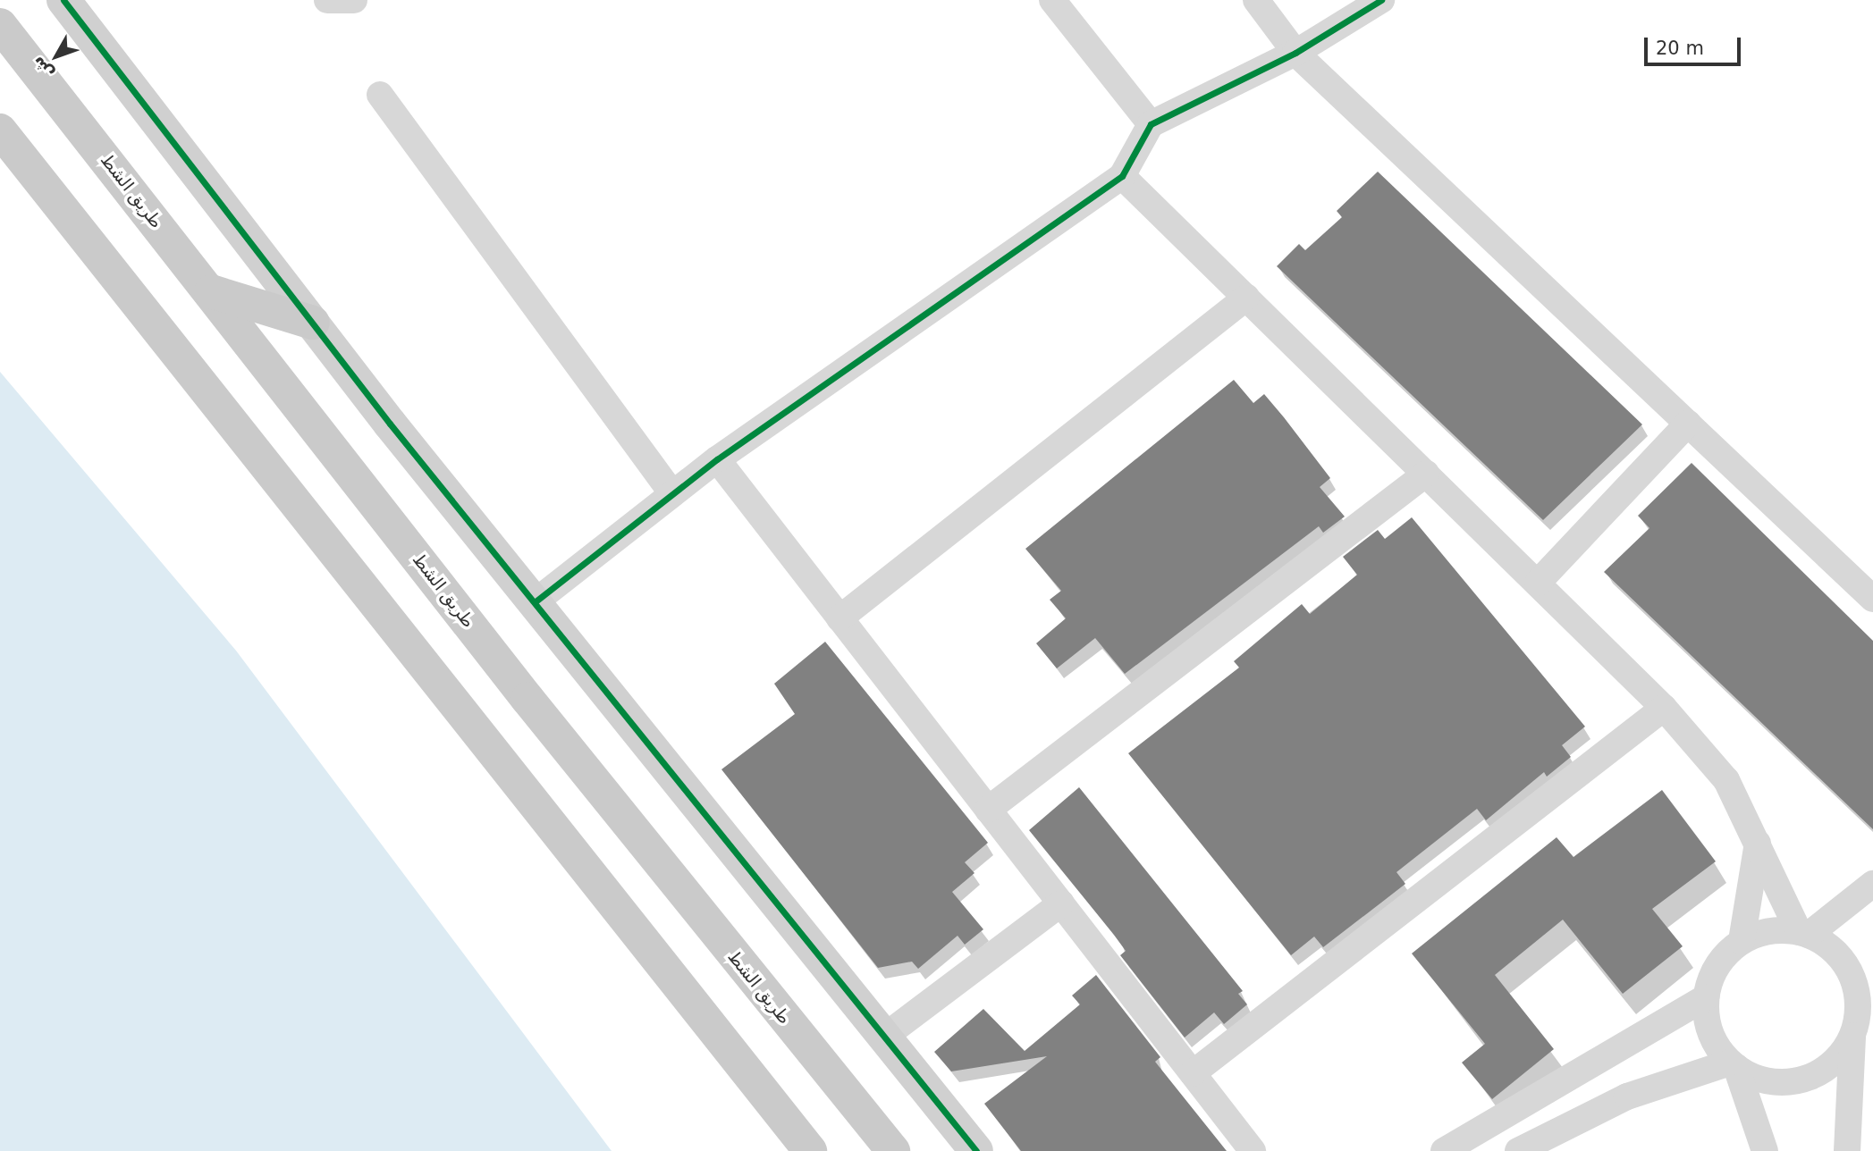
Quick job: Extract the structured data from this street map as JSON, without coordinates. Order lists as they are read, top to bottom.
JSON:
{
  "streets": {
    "main road": ["طريق الشط"]
  },
  "scale_bar": "20 m",
  "north": "bottom left"
}
